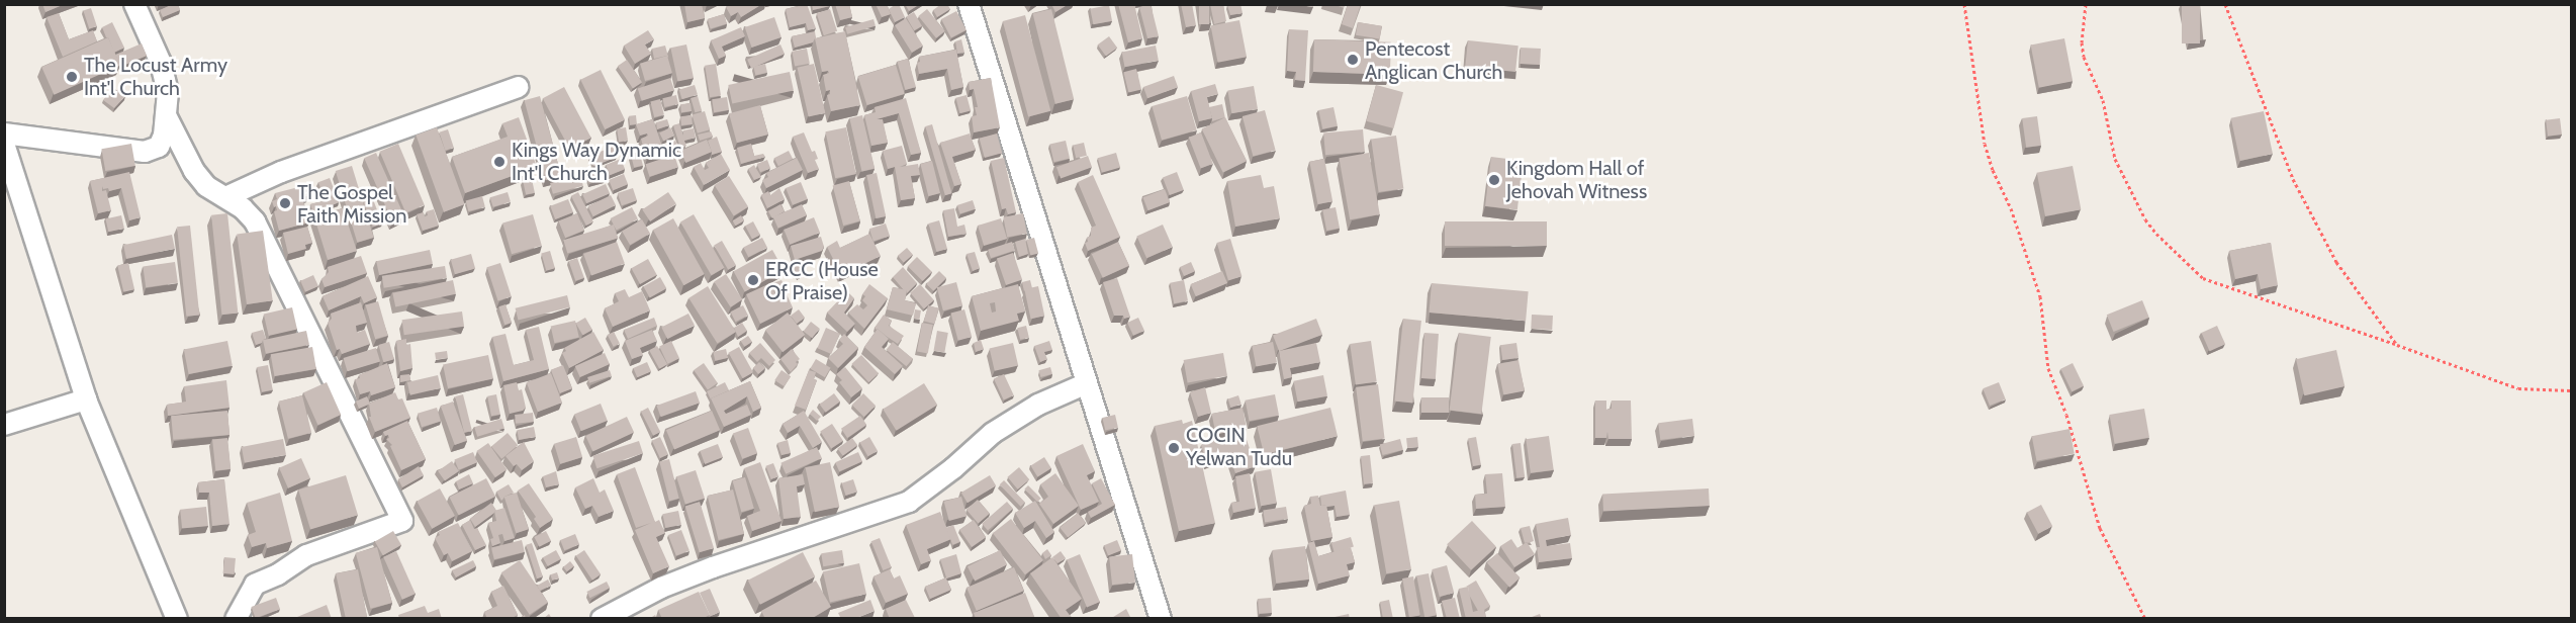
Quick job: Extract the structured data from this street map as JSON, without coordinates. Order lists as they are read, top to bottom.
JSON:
{
  "places": [
    "Pentecost Anglican Church",
    "The Locust Army Int'l Church",
    "Kings Way Dynamic Int'l Church",
    "Kingdom Hall of Jehovah Witness",
    "The Gospel Faith Mission",
    "ERCC (House Of Praise)",
    "COCIN Yelwan Tudu"
  ]
}
